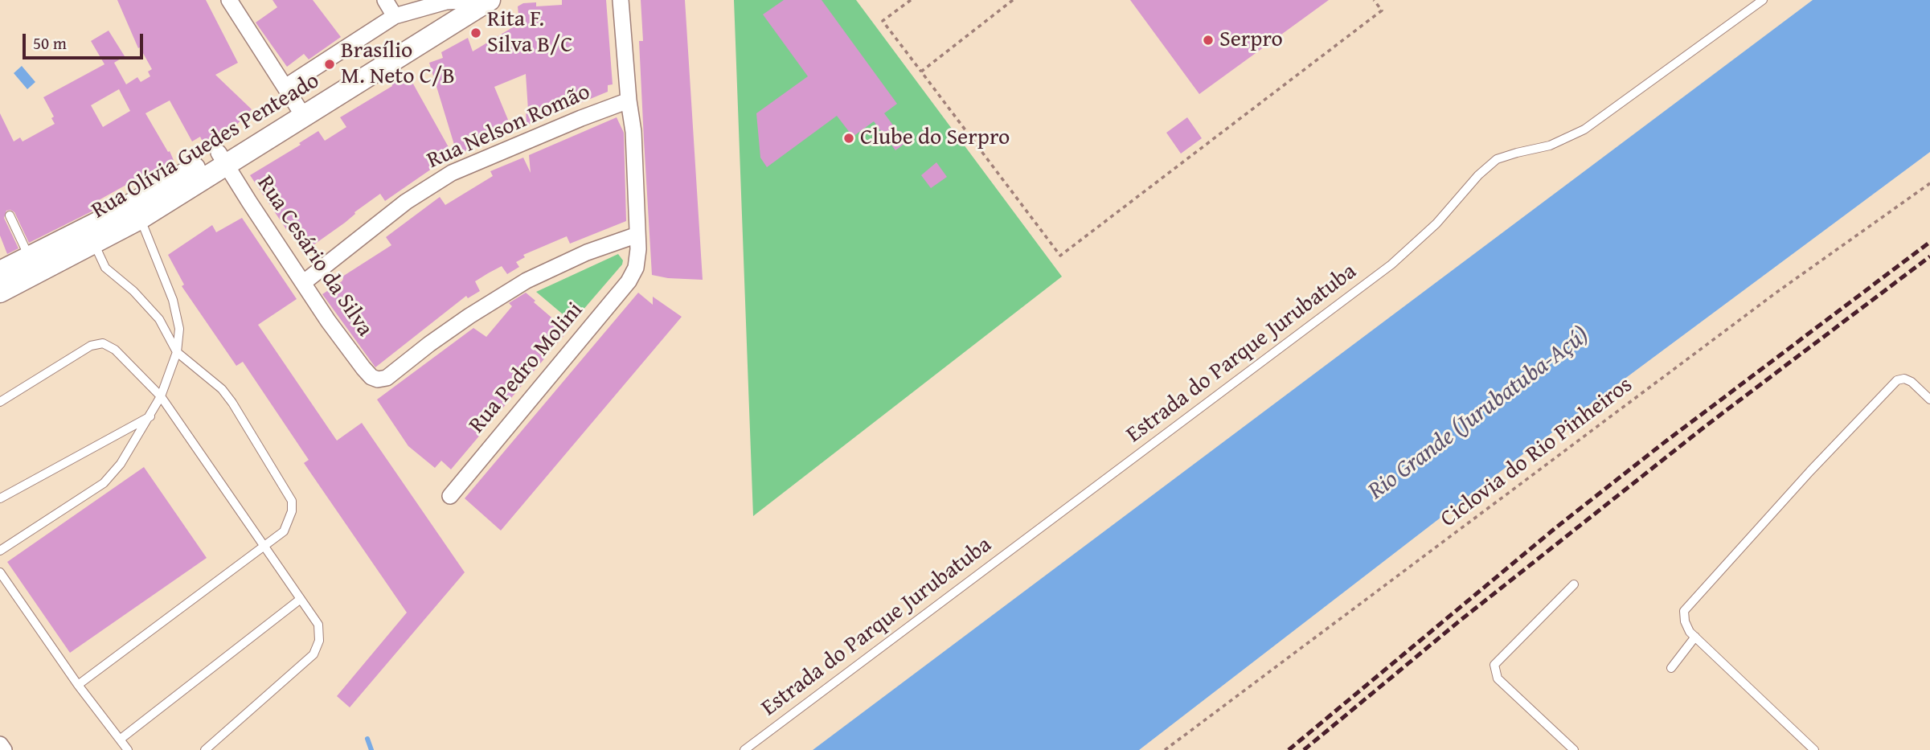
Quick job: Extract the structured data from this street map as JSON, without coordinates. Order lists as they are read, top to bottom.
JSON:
{
  "streets": {
    "main road": ["Rua Olívia Guedes Penteado"],
    "street": ["Rua Nelson Romão", "Rua Cesário da Silva", "Rua Pedro Molini"],
    "lane": ["Estrada do Parque Jurubatuba"],
    "path": ["Ciclovia do Rio Pinheiros"]
  },
  "crossings": [
    ["Rua Nelson Romão", "Rua Cesário da Silva"],
    ["Rua Olívia Guedes Penteado", "Rua Cesário da Silva"],
    ["Rua Cesário da Silva", "Rua Pedro Molini"]
  ],
  "water": ["Rio Grande (Jurubatuba-Açú)"],
  "places": [
    "Rita F. Silva B/C",
    "Serpro",
    "Brasílio M. Neto C/B",
    "Clube do Serpro"
  ],
  "scale_bar": "50 m"
}
